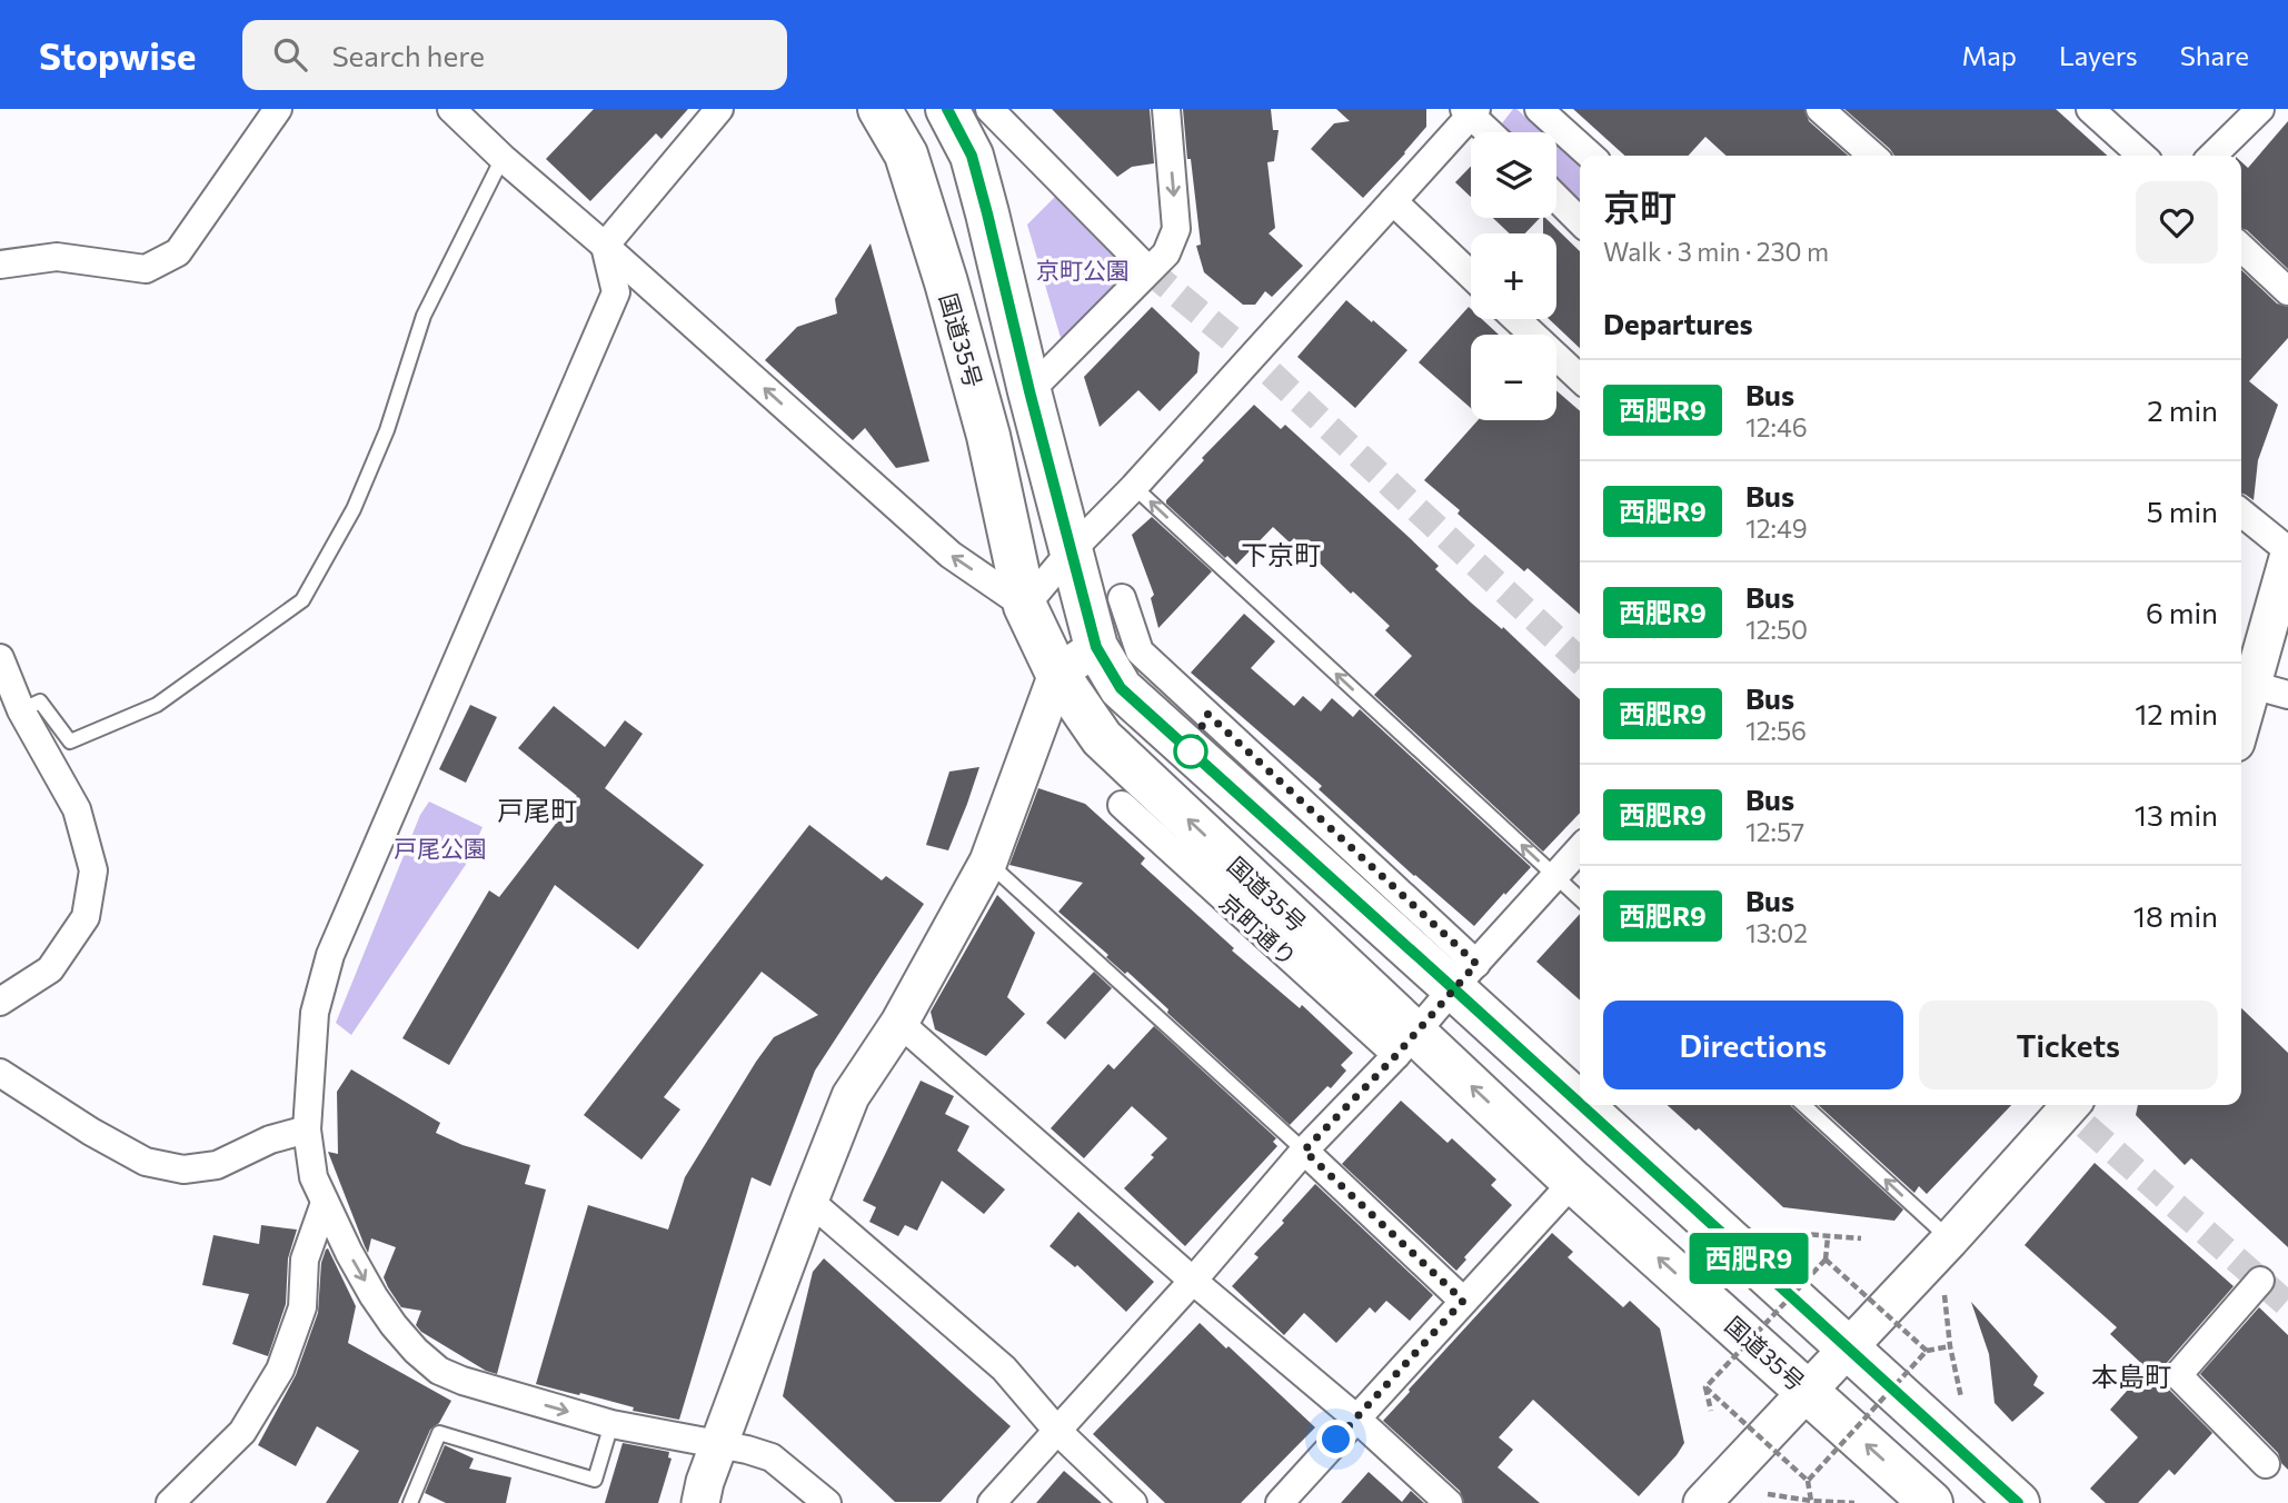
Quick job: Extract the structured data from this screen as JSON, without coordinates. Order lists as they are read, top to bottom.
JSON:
{
  "streets": {
    "highway": ["国道35号"],
    "street": ["京町通り"]
  },
  "crossings": [
    ["国道35号", "京町通り"]
  ],
  "districts": ["下京町", "戸尾町", "本島町"],
  "parks": ["京町公園", "戸尾公園"],
  "lines": ["bus line 西肥R9"],
  "page": {
    "header": "Stopwise",
    "search": "Search here",
    "nav": ["Map", "Layers", "Share"],
    "on_map": "西肥R9",
    "map_buttons": ["+", "−"],
    "heading": [
      ["京町", "Walk · 3 min · 230 m"],
      "Departures"
    ],
    "list": [
      {
        "mark": "西肥R9",
        "name": "Bus",
        "note": "12:46",
        "value": "2 min"
      },
      {
        "mark": "西肥R9",
        "name": "Bus",
        "note": "12:49",
        "value": "5 min"
      },
      {
        "mark": "西肥R9",
        "name": "Bus",
        "note": "12:50",
        "value": "6 min"
      },
      {
        "mark": "西肥R9",
        "name": "Bus",
        "note": "12:56",
        "value": "12 min"
      },
      {
        "mark": "西肥R9",
        "name": "Bus",
        "note": "12:57",
        "value": "13 min"
      },
      {
        "mark": "西肥R9",
        "name": "Bus",
        "note": "13:02",
        "value": "18 min"
      }
    ],
    "buttons": ["Directions", "Tickets"]
  }
}
